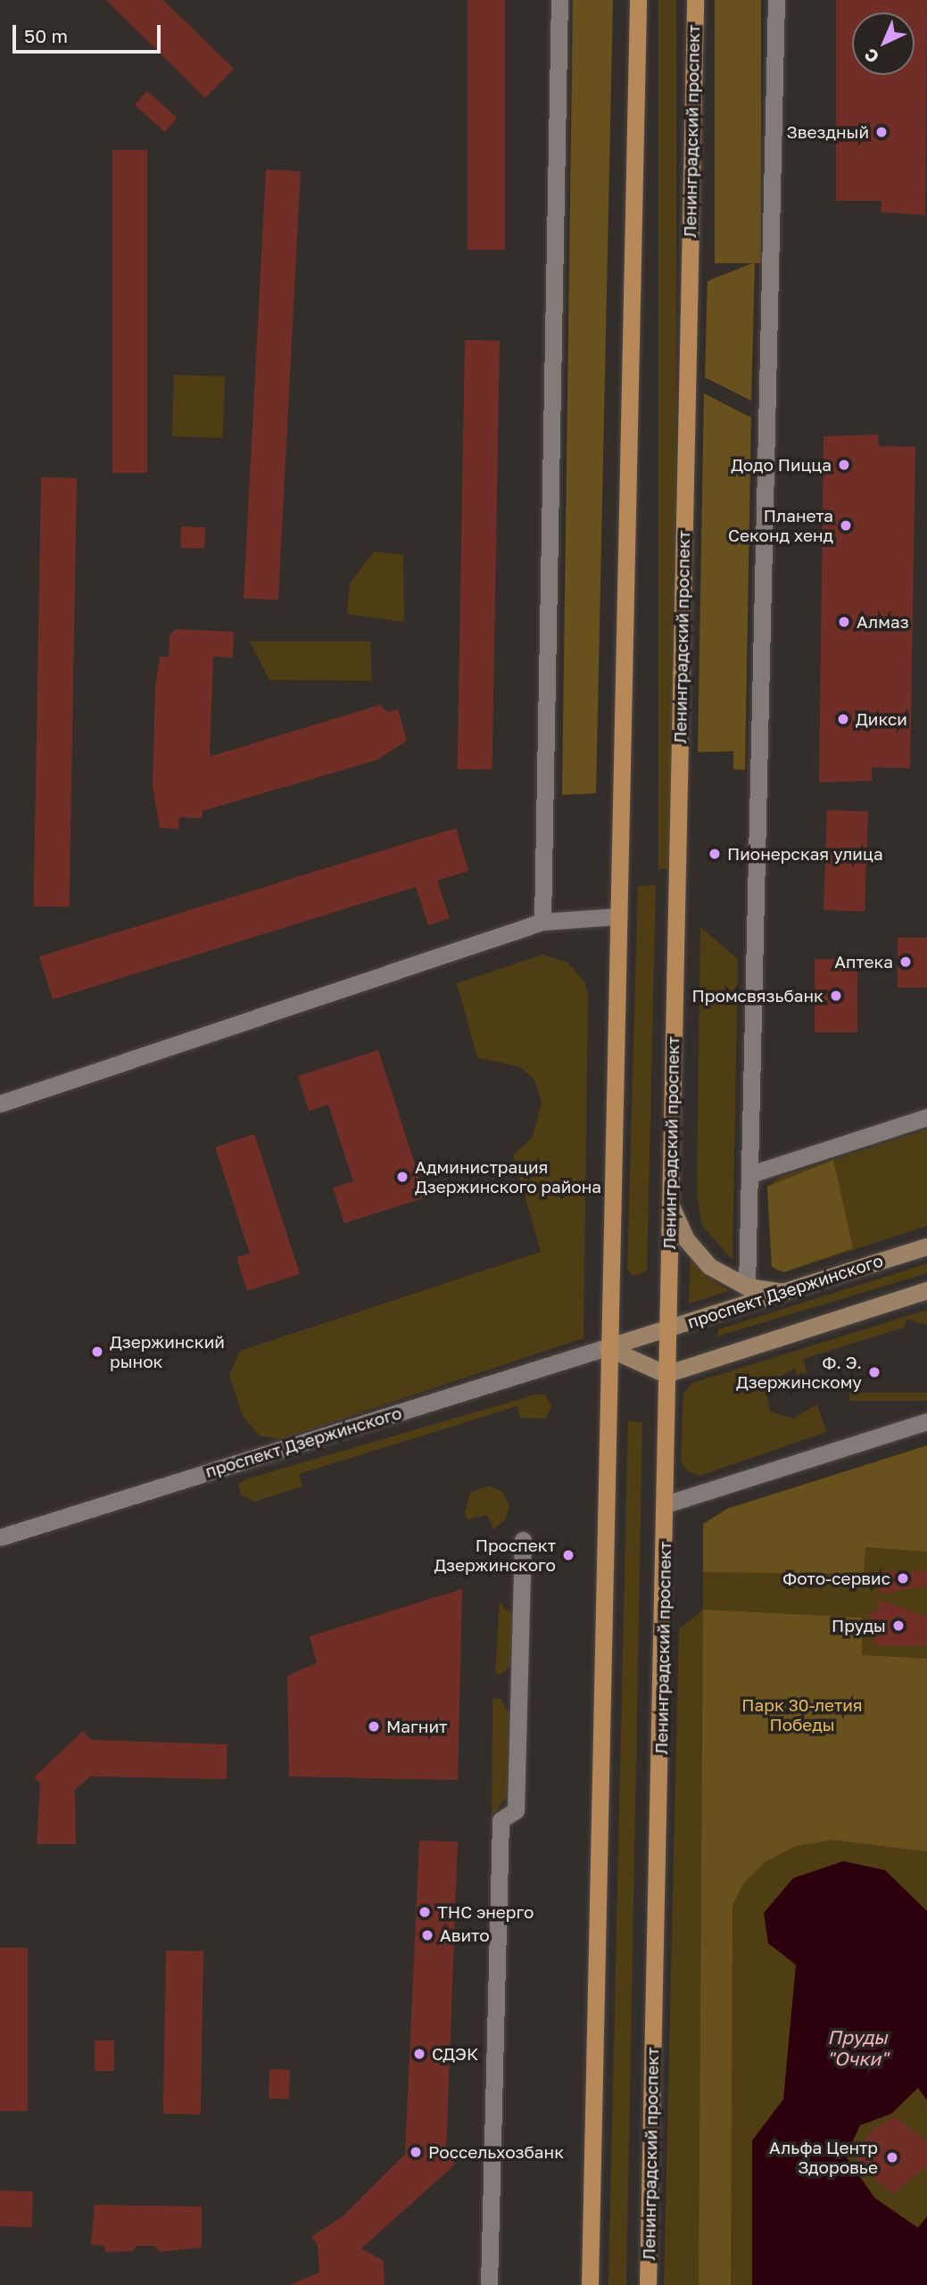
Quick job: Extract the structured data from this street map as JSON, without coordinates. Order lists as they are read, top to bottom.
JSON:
{
  "streets": {
    "main road": ["Ленинградский проспект", "проспект Дзержинского"]
  },
  "crossings": [
    ["Ленинградский проспект", "проспект Дзержинского"]
  ],
  "water": ["Пруды \"Очки\""],
  "parks": ["Парк 30-летия Победы"],
  "places": [
    "Звездный",
    "Додо Пицца",
    "Планета Секонд хенд",
    "Алмаз",
    "Дикси",
    "Пионерская улица",
    "Аптека",
    "Промсвязьбанк",
    "Администрация Дзержинского района",
    "Дзержинский рынок",
    "Ф. Э. Дзержинскому",
    "Проспект Дзержинского",
    "Фото-сервис",
    "Пруды",
    "Магнит",
    "ТНС энерго",
    "Авито",
    "СДЭК",
    "Россельхозбанк",
    "Альфа Центр Здоровье"
  ],
  "scale_bar": "50 m",
  "north": "bottom left"
}
